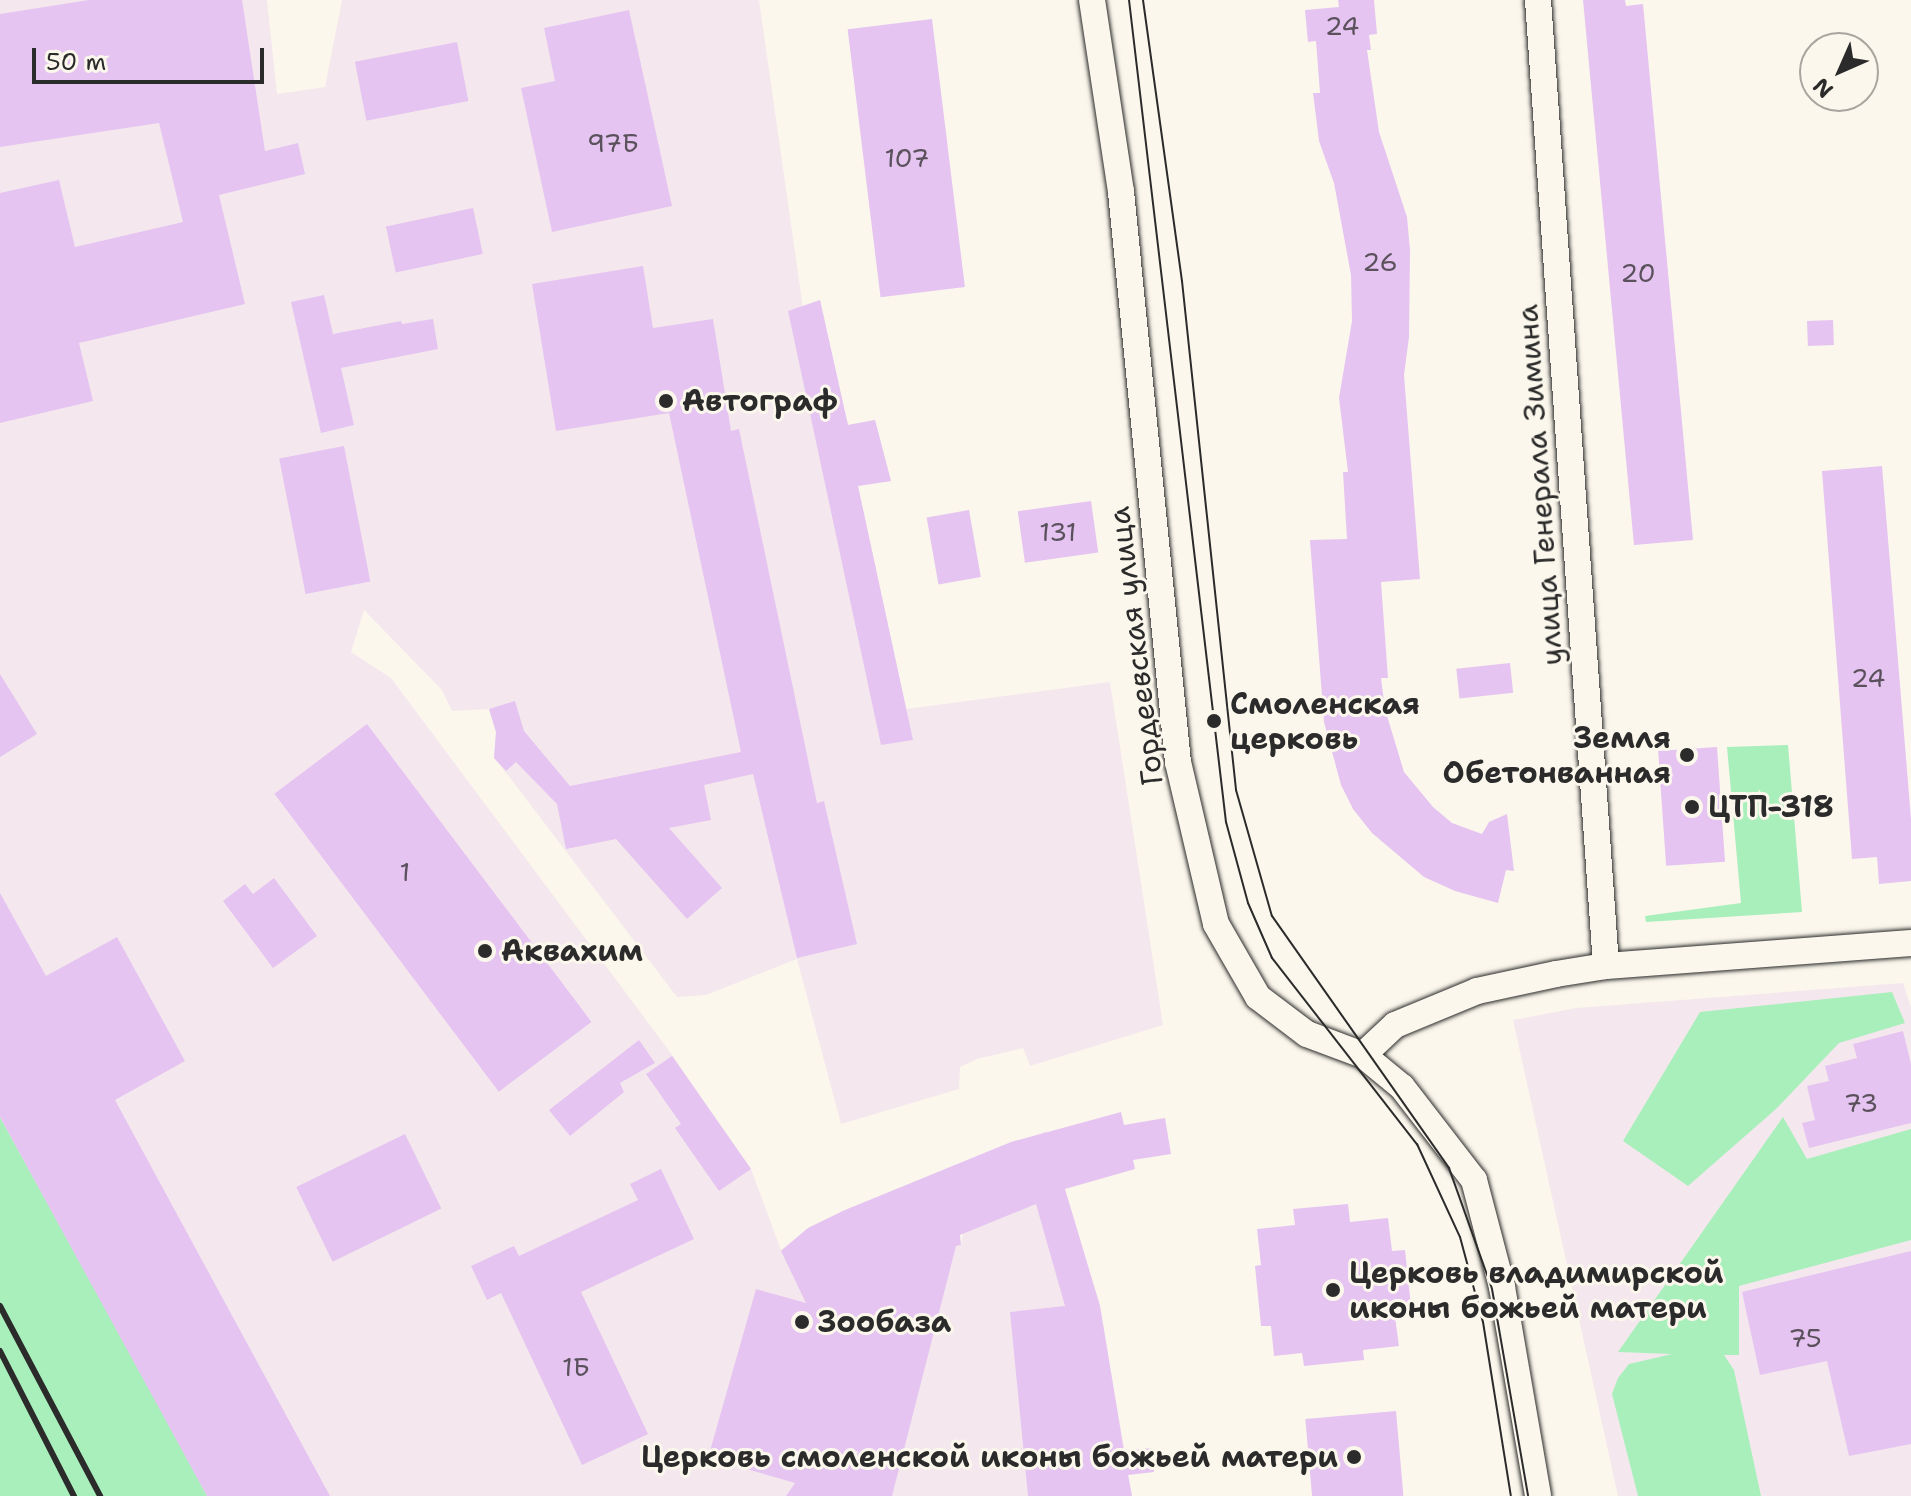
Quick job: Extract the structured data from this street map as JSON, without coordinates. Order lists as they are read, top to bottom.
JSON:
{
  "streets": {
    "street": ["улица Генерала Зимина", "Гордеевская улица"]
  },
  "places": [
    "Автограф",
    "Смоленская церковь",
    "Земля Обетонванная",
    "ЦТП-318",
    "Аквахим",
    "Церковь владимирской иконы божьей матери",
    "Зообаза",
    "Церковь смоленской иконы божьей матери"
  ],
  "house_numbers": [
    "24",
    "97Б",
    "107",
    "26",
    "20",
    "131",
    "24",
    "1",
    "73",
    "75",
    "1Б"
  ],
  "scale_bar": "50 m",
  "north": "bottom left"
}
